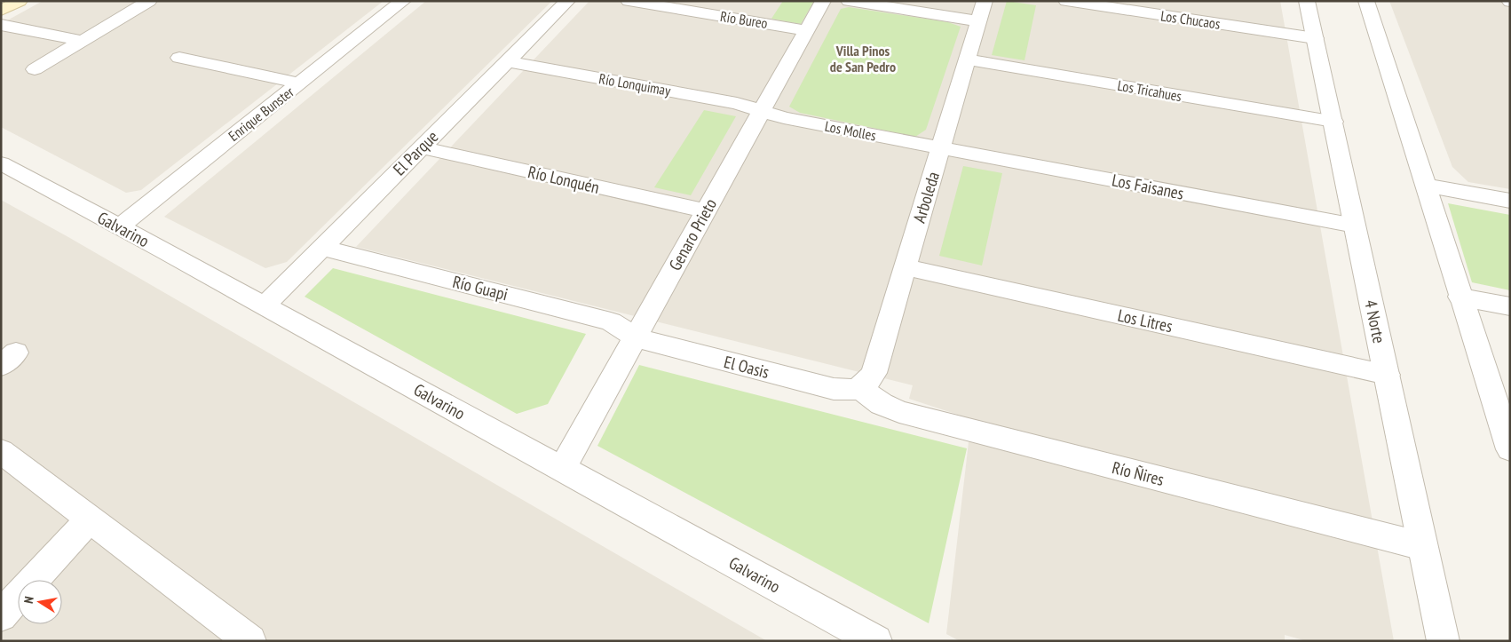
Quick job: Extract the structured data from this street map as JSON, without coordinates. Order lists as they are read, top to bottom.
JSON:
{
  "streets": {
    "street": [
      "Río Bureo",
      "Los Chucaos",
      "Río Lonquimay",
      "Los Tricahues",
      "Enrique Bunster",
      "Los Molles",
      "El Parque",
      "Río Lonquén",
      "Los Faisanes",
      "Arboleda",
      "Galvarino",
      "Genaro Prieto",
      "Río Guapi",
      "Los Litres",
      "4 Norte",
      "El Oasis",
      "Río Ñires"
    ]
  },
  "crossings": [
    ["Río Bureo", "Genaro Prieto"],
    ["Los Chucaos", "4 Norte"],
    ["Río Lonquimay", "Los Molles"],
    ["Río Lonquimay", "El Parque"],
    ["Río Lonquimay", "Genaro Prieto"],
    ["Los Tricahues", "Arboleda"],
    ["Los Tricahues", "4 Norte"],
    ["Enrique Bunster", "Galvarino"],
    ["Los Molles", "Los Faisanes"],
    ["Los Molles", "Arboleda"],
    ["Los Molles", "Genaro Prieto"],
    ["El Parque", "Río Lonquén"],
    ["El Parque", "Galvarino"],
    ["El Parque", "Río Guapi"],
    ["Río Lonquén", "Genaro Prieto"],
    ["Los Faisanes", "Arboleda"],
    ["Los Faisanes", "4 Norte"],
    ["Arboleda", "Los Litres"],
    ["Arboleda", "El Oasis"],
    ["Arboleda", "Río Ñires"],
    ["Galvarino", "Genaro Prieto"],
    ["Genaro Prieto", "Río Guapi"],
    ["Genaro Prieto", "El Oasis"],
    ["Río Guapi", "El Oasis"],
    ["Los Litres", "4 Norte"],
    ["4 Norte", "Río Ñires"],
    ["El Oasis", "Río Ñires"]
  ],
  "districts": ["Villa Pinos de San Pedro"],
  "north": "left"
}
